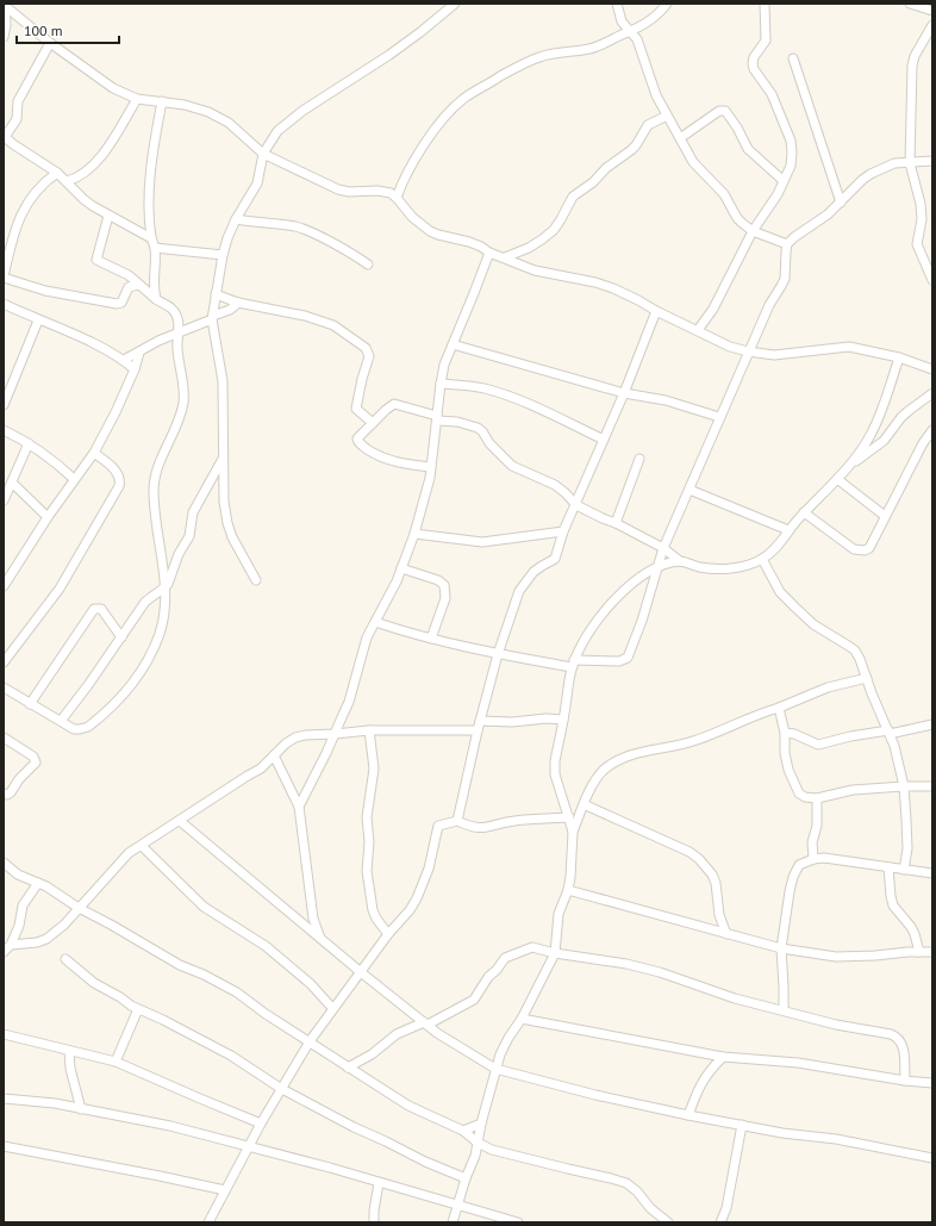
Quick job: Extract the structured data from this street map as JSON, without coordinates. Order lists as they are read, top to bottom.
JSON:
{
  "scale_bar": "100 m"
}
